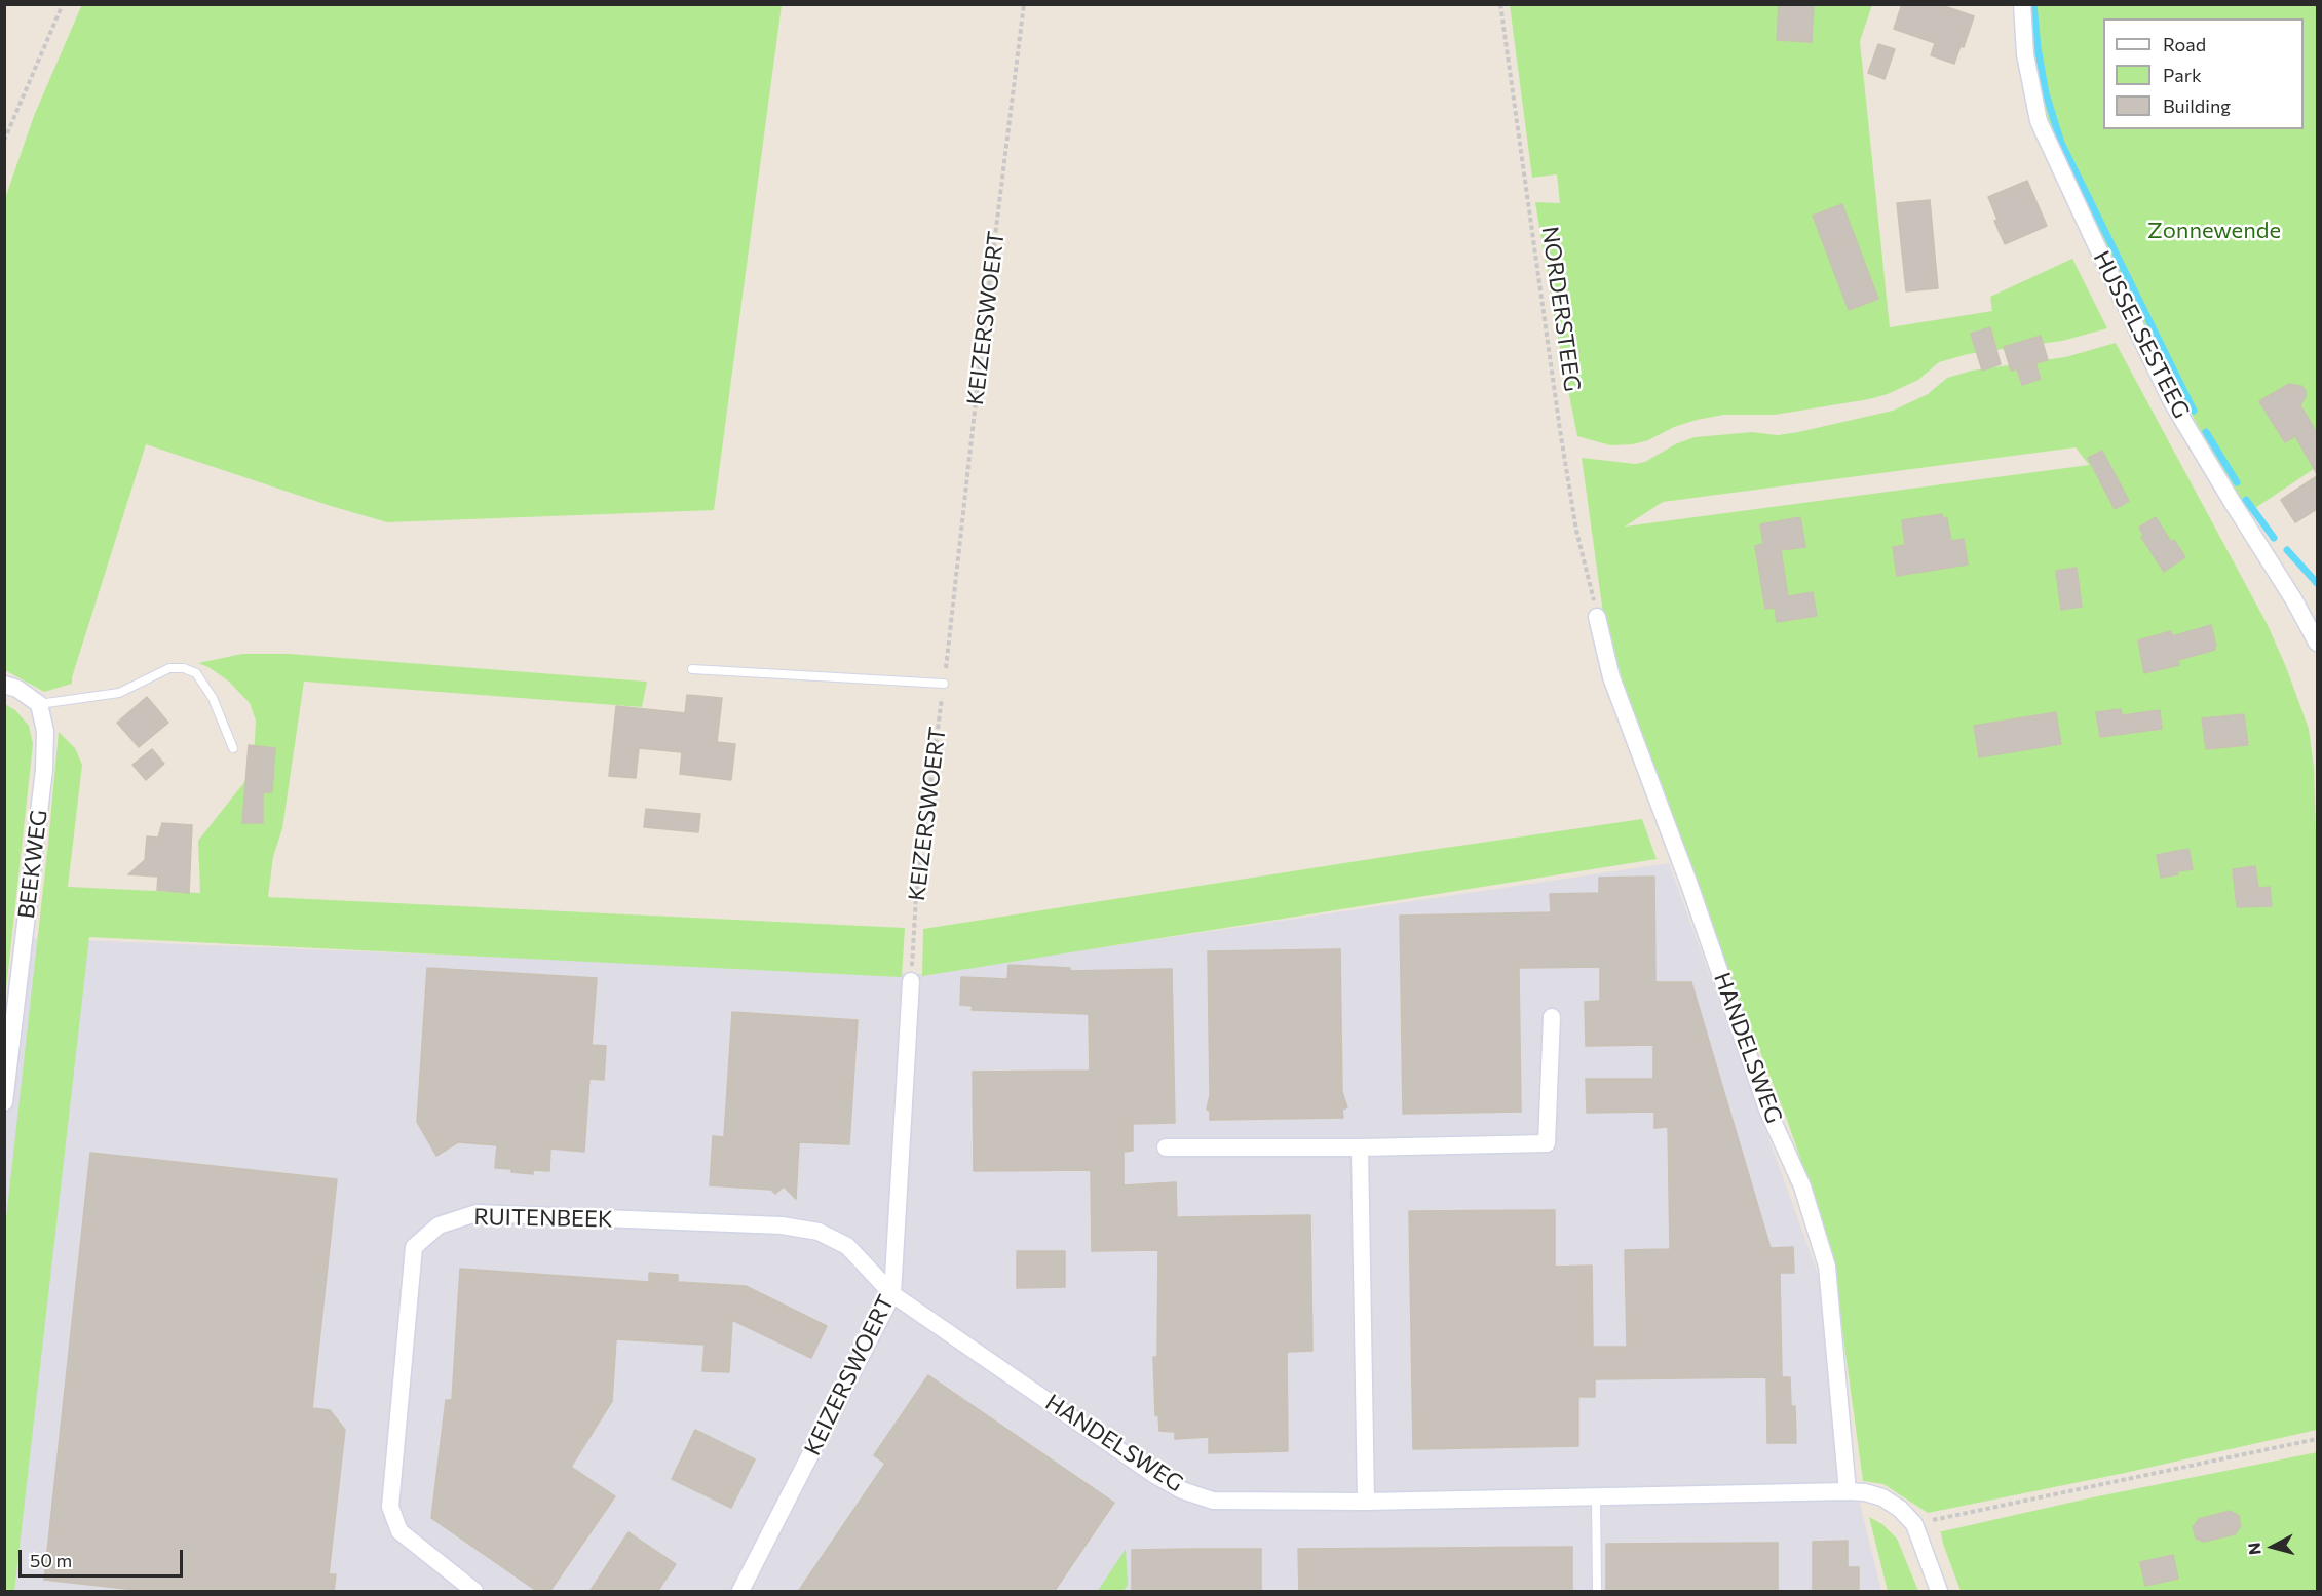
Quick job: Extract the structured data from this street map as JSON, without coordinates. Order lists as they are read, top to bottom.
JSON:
{
  "streets": {
    "street": [
      "KEIZERSWOERT",
      "HUSSELSESTEEG",
      "BEEKWEG",
      "HANDELSWEG",
      "RUITENBEEK"
    ],
    "path": ["NORDERSTEEG"]
  },
  "crossings": [
    ["NORDERSTEEG", "HANDELSWEG"],
    ["KEIZERSWOERT", "HANDELSWEG"],
    ["KEIZERSWOERT", "RUITENBEEK"],
    ["HANDELSWEG", "RUITENBEEK"]
  ],
  "parks": ["Zonnewende"],
  "legend": ["Road", "Park", "Building"],
  "scale_bar": "50 m",
  "north": "left"
}
